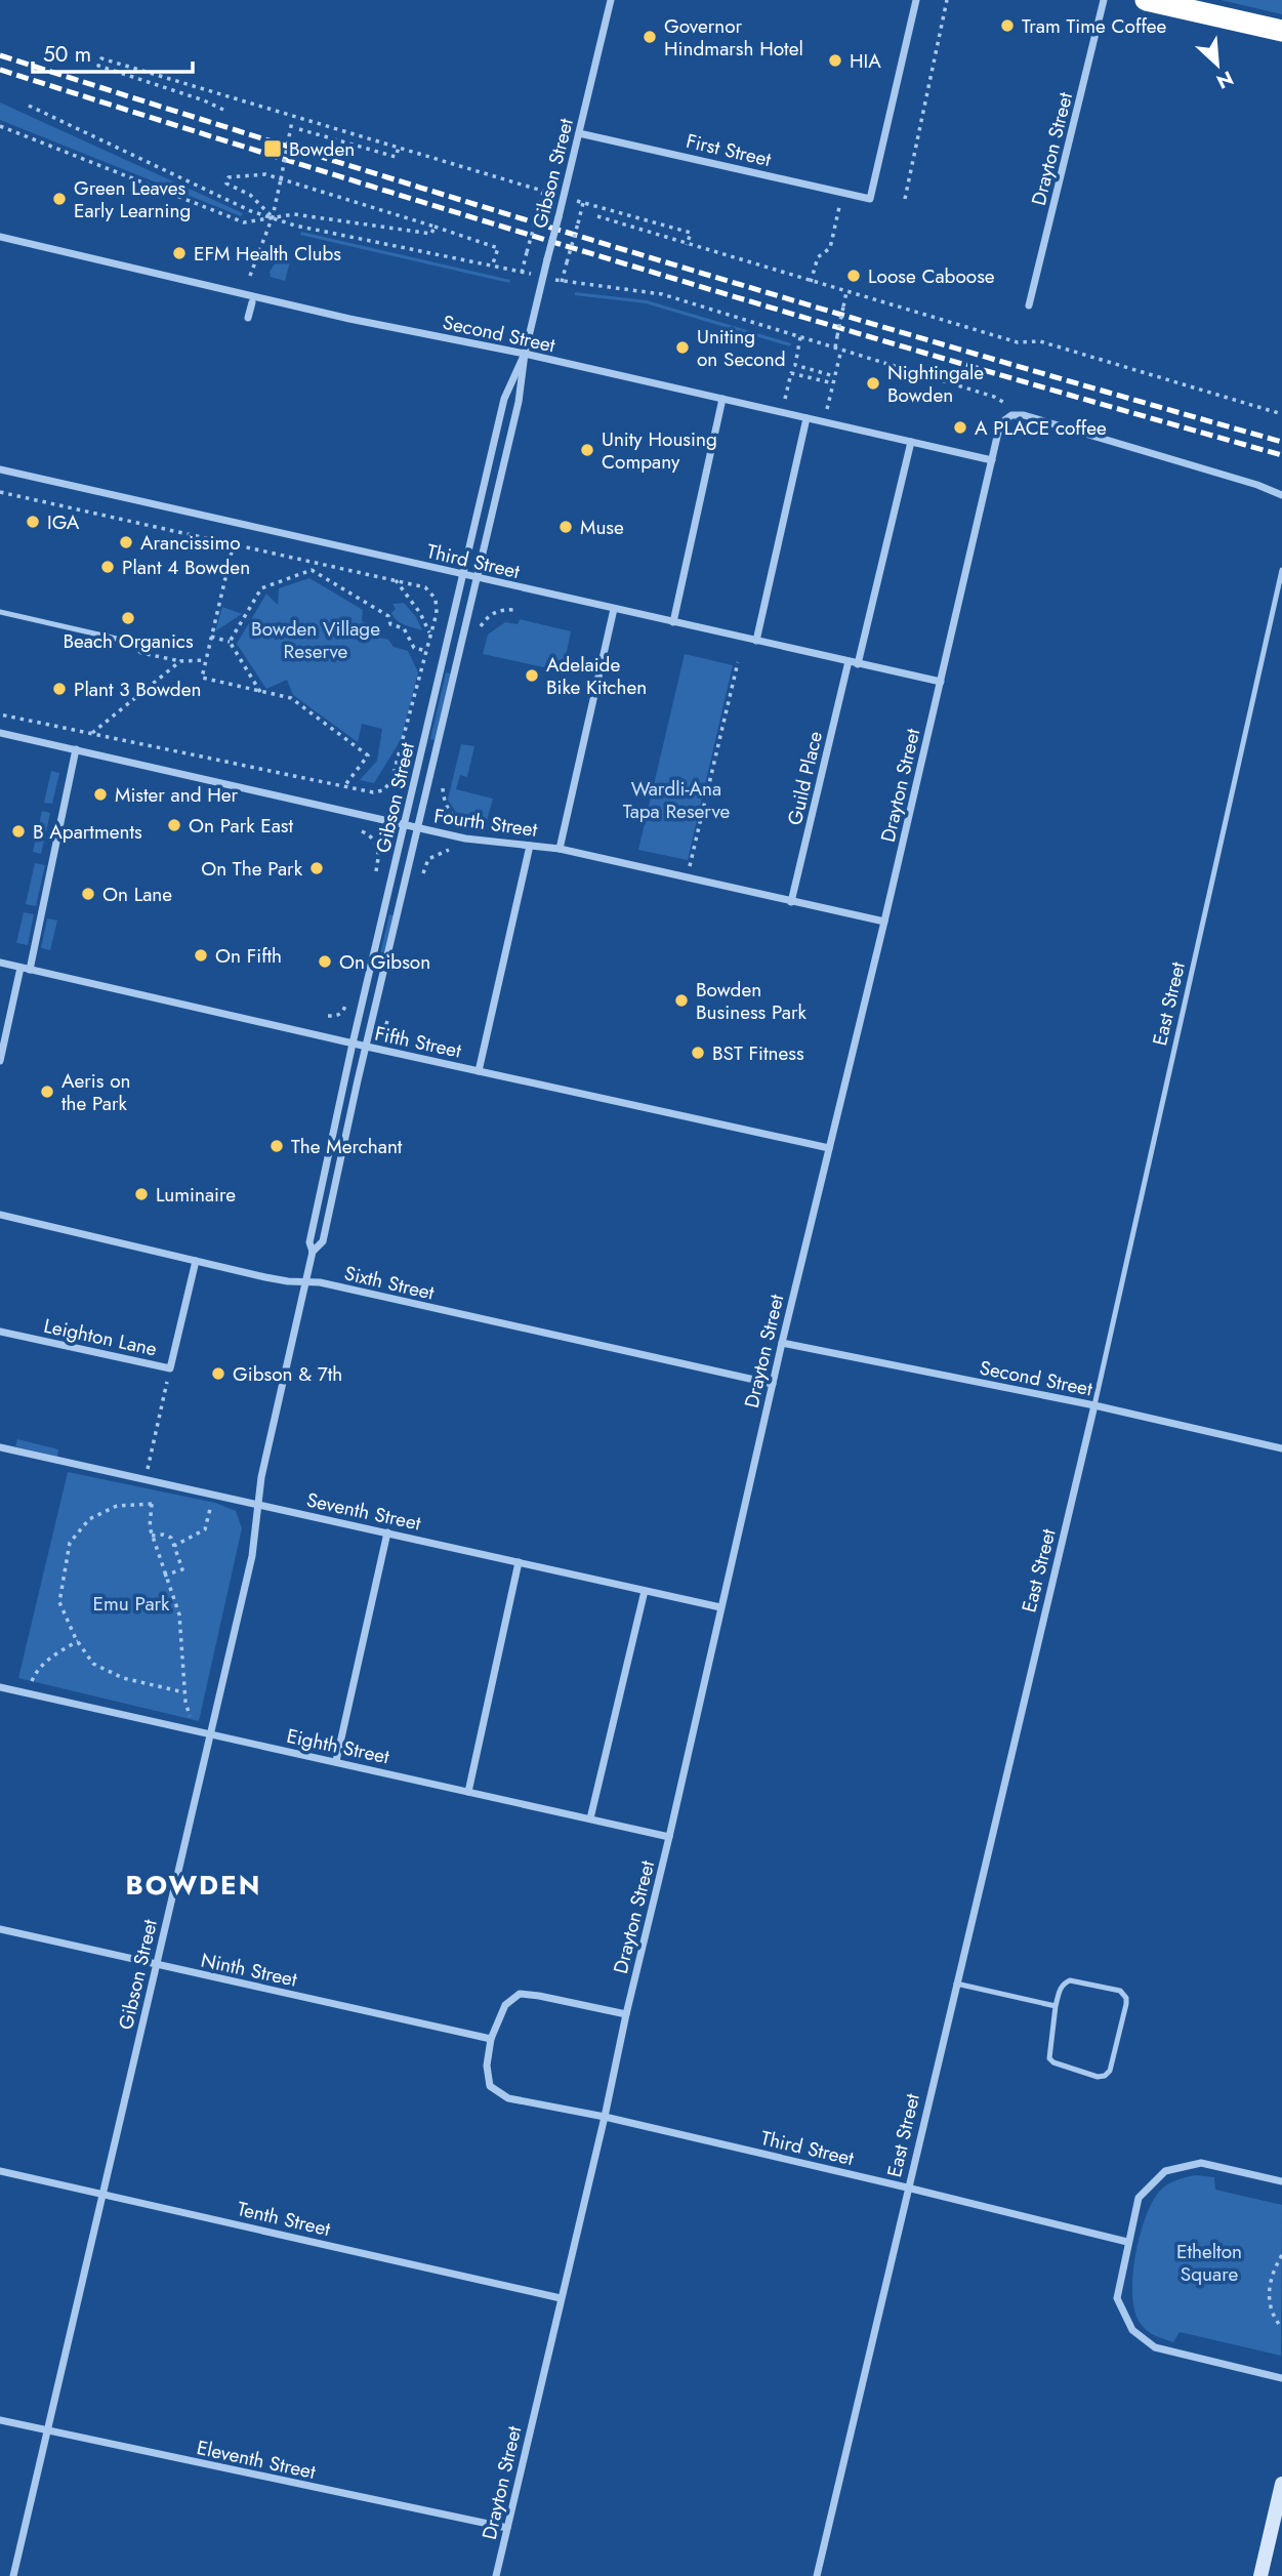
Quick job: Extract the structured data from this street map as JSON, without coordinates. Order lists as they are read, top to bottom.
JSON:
{
  "streets": {
    "street": [
      "Drayton Street",
      "First Street",
      "Gibson Street",
      "Second Street",
      "Third Street",
      "Guild Place",
      "Fourth Street",
      "East Street",
      "Fifth Street",
      "Sixth Street",
      "Leighton Lane",
      "Seventh Street",
      "Eighth Street",
      "Ninth Street",
      "Tenth Street",
      "Eleventh Street"
    ]
  },
  "crossings": [
    ["Drayton Street", "Second Street"],
    ["Drayton Street", "Third Street"],
    ["Drayton Street", "Fourth Street"],
    ["Drayton Street", "Fifth Street"],
    ["Drayton Street", "Sixth Street"],
    ["Drayton Street", "Seventh Street"],
    ["Drayton Street", "Eighth Street"],
    ["Drayton Street", "Tenth Street"],
    ["Drayton Street", "Eleventh Street"],
    ["First Street", "Gibson Street"],
    ["Gibson Street", "Second Street"],
    ["Gibson Street", "Third Street"],
    ["Gibson Street", "Fourth Street"],
    ["Gibson Street", "Fifth Street"],
    ["Gibson Street", "Sixth Street"],
    ["Gibson Street", "Seventh Street"],
    ["Gibson Street", "Eighth Street"],
    ["Gibson Street", "Ninth Street"],
    ["Gibson Street", "Tenth Street"],
    ["Gibson Street", "Eleventh Street"],
    ["Second Street", "East Street"],
    ["Third Street", "Guild Place"],
    ["Third Street", "East Street"],
    ["Guild Place", "Fourth Street"],
    ["Sixth Street", "Leighton Lane"]
  ],
  "districts": ["BOWDEN"],
  "parks": [
    "Bowden Village Reserve",
    "Wardli-Ana Tapa Reserve",
    "Emu Park",
    "Ethelton Square"
  ],
  "places": {
    "other": [
      "Tram Time Coffee",
      "Governor Hindmarsh Hotel",
      "HIA",
      "Green Leaves Early Learning",
      "EFM Health Clubs",
      "Loose Caboose",
      "Uniting on Second",
      "Nightingale Bowden",
      "A PLACE coffee",
      "Unity Housing Company",
      "IGA",
      "Muse",
      "Arancissimo",
      "Plant 4 Bowden",
      "Beach Organics",
      "Adelaide Bike Kitchen",
      "Plant 3 Bowden",
      "Mister and Her",
      "On Park East",
      "B Apartments",
      "On The Park",
      "On Lane",
      "On Fifth",
      "On Gibson",
      "Bowden Business Park",
      "BST Fitness",
      "Aeris on the Park",
      "The Merchant",
      "Luminaire",
      "Gibson & 7th"
    ],
    "transit": ["Bowden"]
  },
  "scale_bar": "50 m",
  "north": "bottom right"
}
